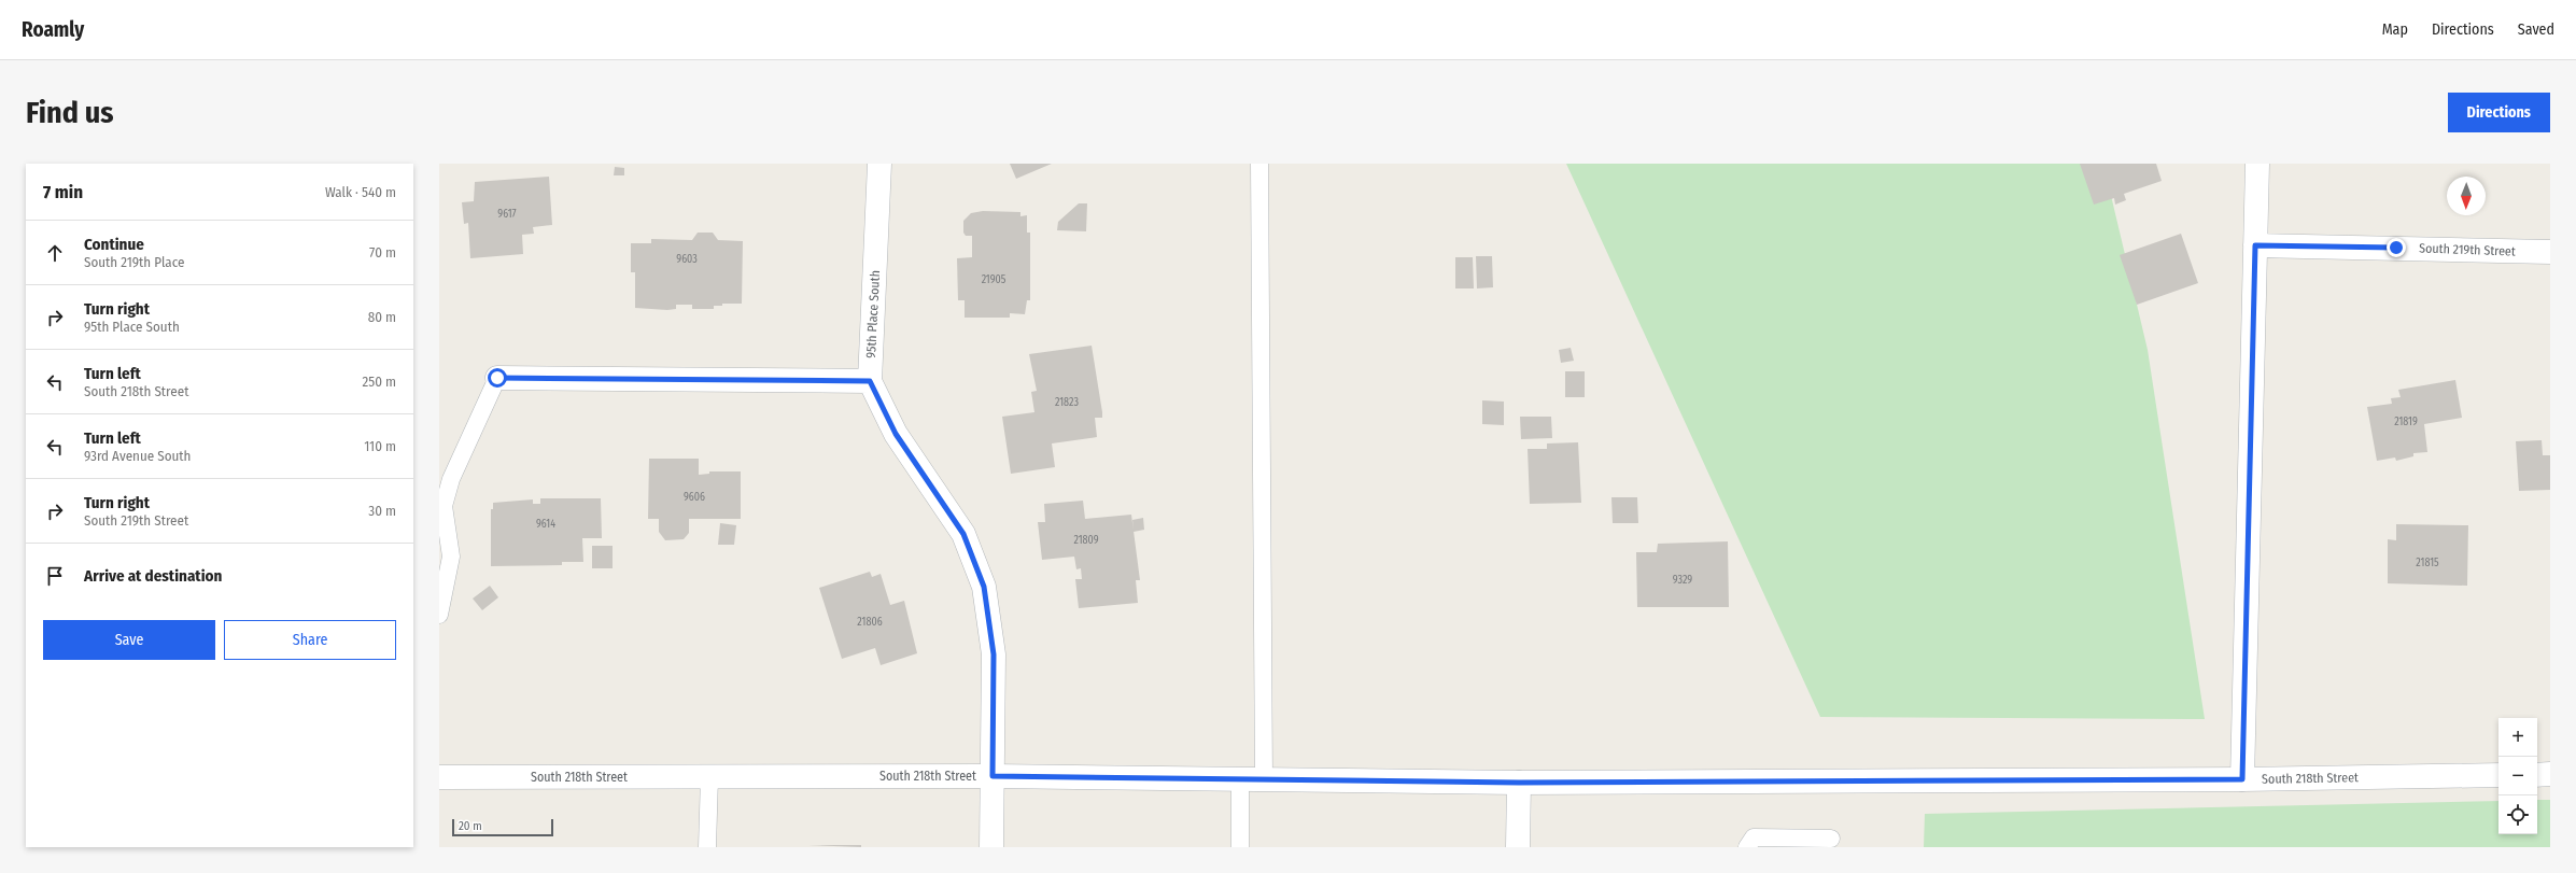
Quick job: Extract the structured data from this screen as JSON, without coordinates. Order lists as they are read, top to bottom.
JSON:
{
  "streets": {
    "street": ["South 219th Street", "95th Place South", "South 218th Street"]
  },
  "crossings": [
    ["95th Place South", "South 218th Street"]
  ],
  "house_numbers": [
    "9617",
    "9603",
    "21905",
    "21823",
    "21819",
    "9606",
    "9614",
    "21809",
    "21815",
    "9329",
    "21806"
  ],
  "scale_bar": "20 m",
  "north": "bottom",
  "page": {
    "header": "Roamly",
    "nav": ["Map", "Directions", "Saved"],
    "buttons": [
      "Directions",
      ["Save", "Share"]
    ],
    "title": "Find us",
    "heading": ["7 min", "Walk · 540 m"],
    "list": [
      ["Continue", "South 219th Place", "70 m"],
      ["Turn right", "95th Place South", "80 m"],
      ["Turn left", "South 218th Street", "250 m"],
      ["Turn left", "93rd Avenue South", "110 m"],
      ["Turn right", "South 219th Street", "30 m"],
      "Arrive at destination"
    ],
    "map_buttons": ["+", "−"],
    "scale": "20 m"
  }
}
